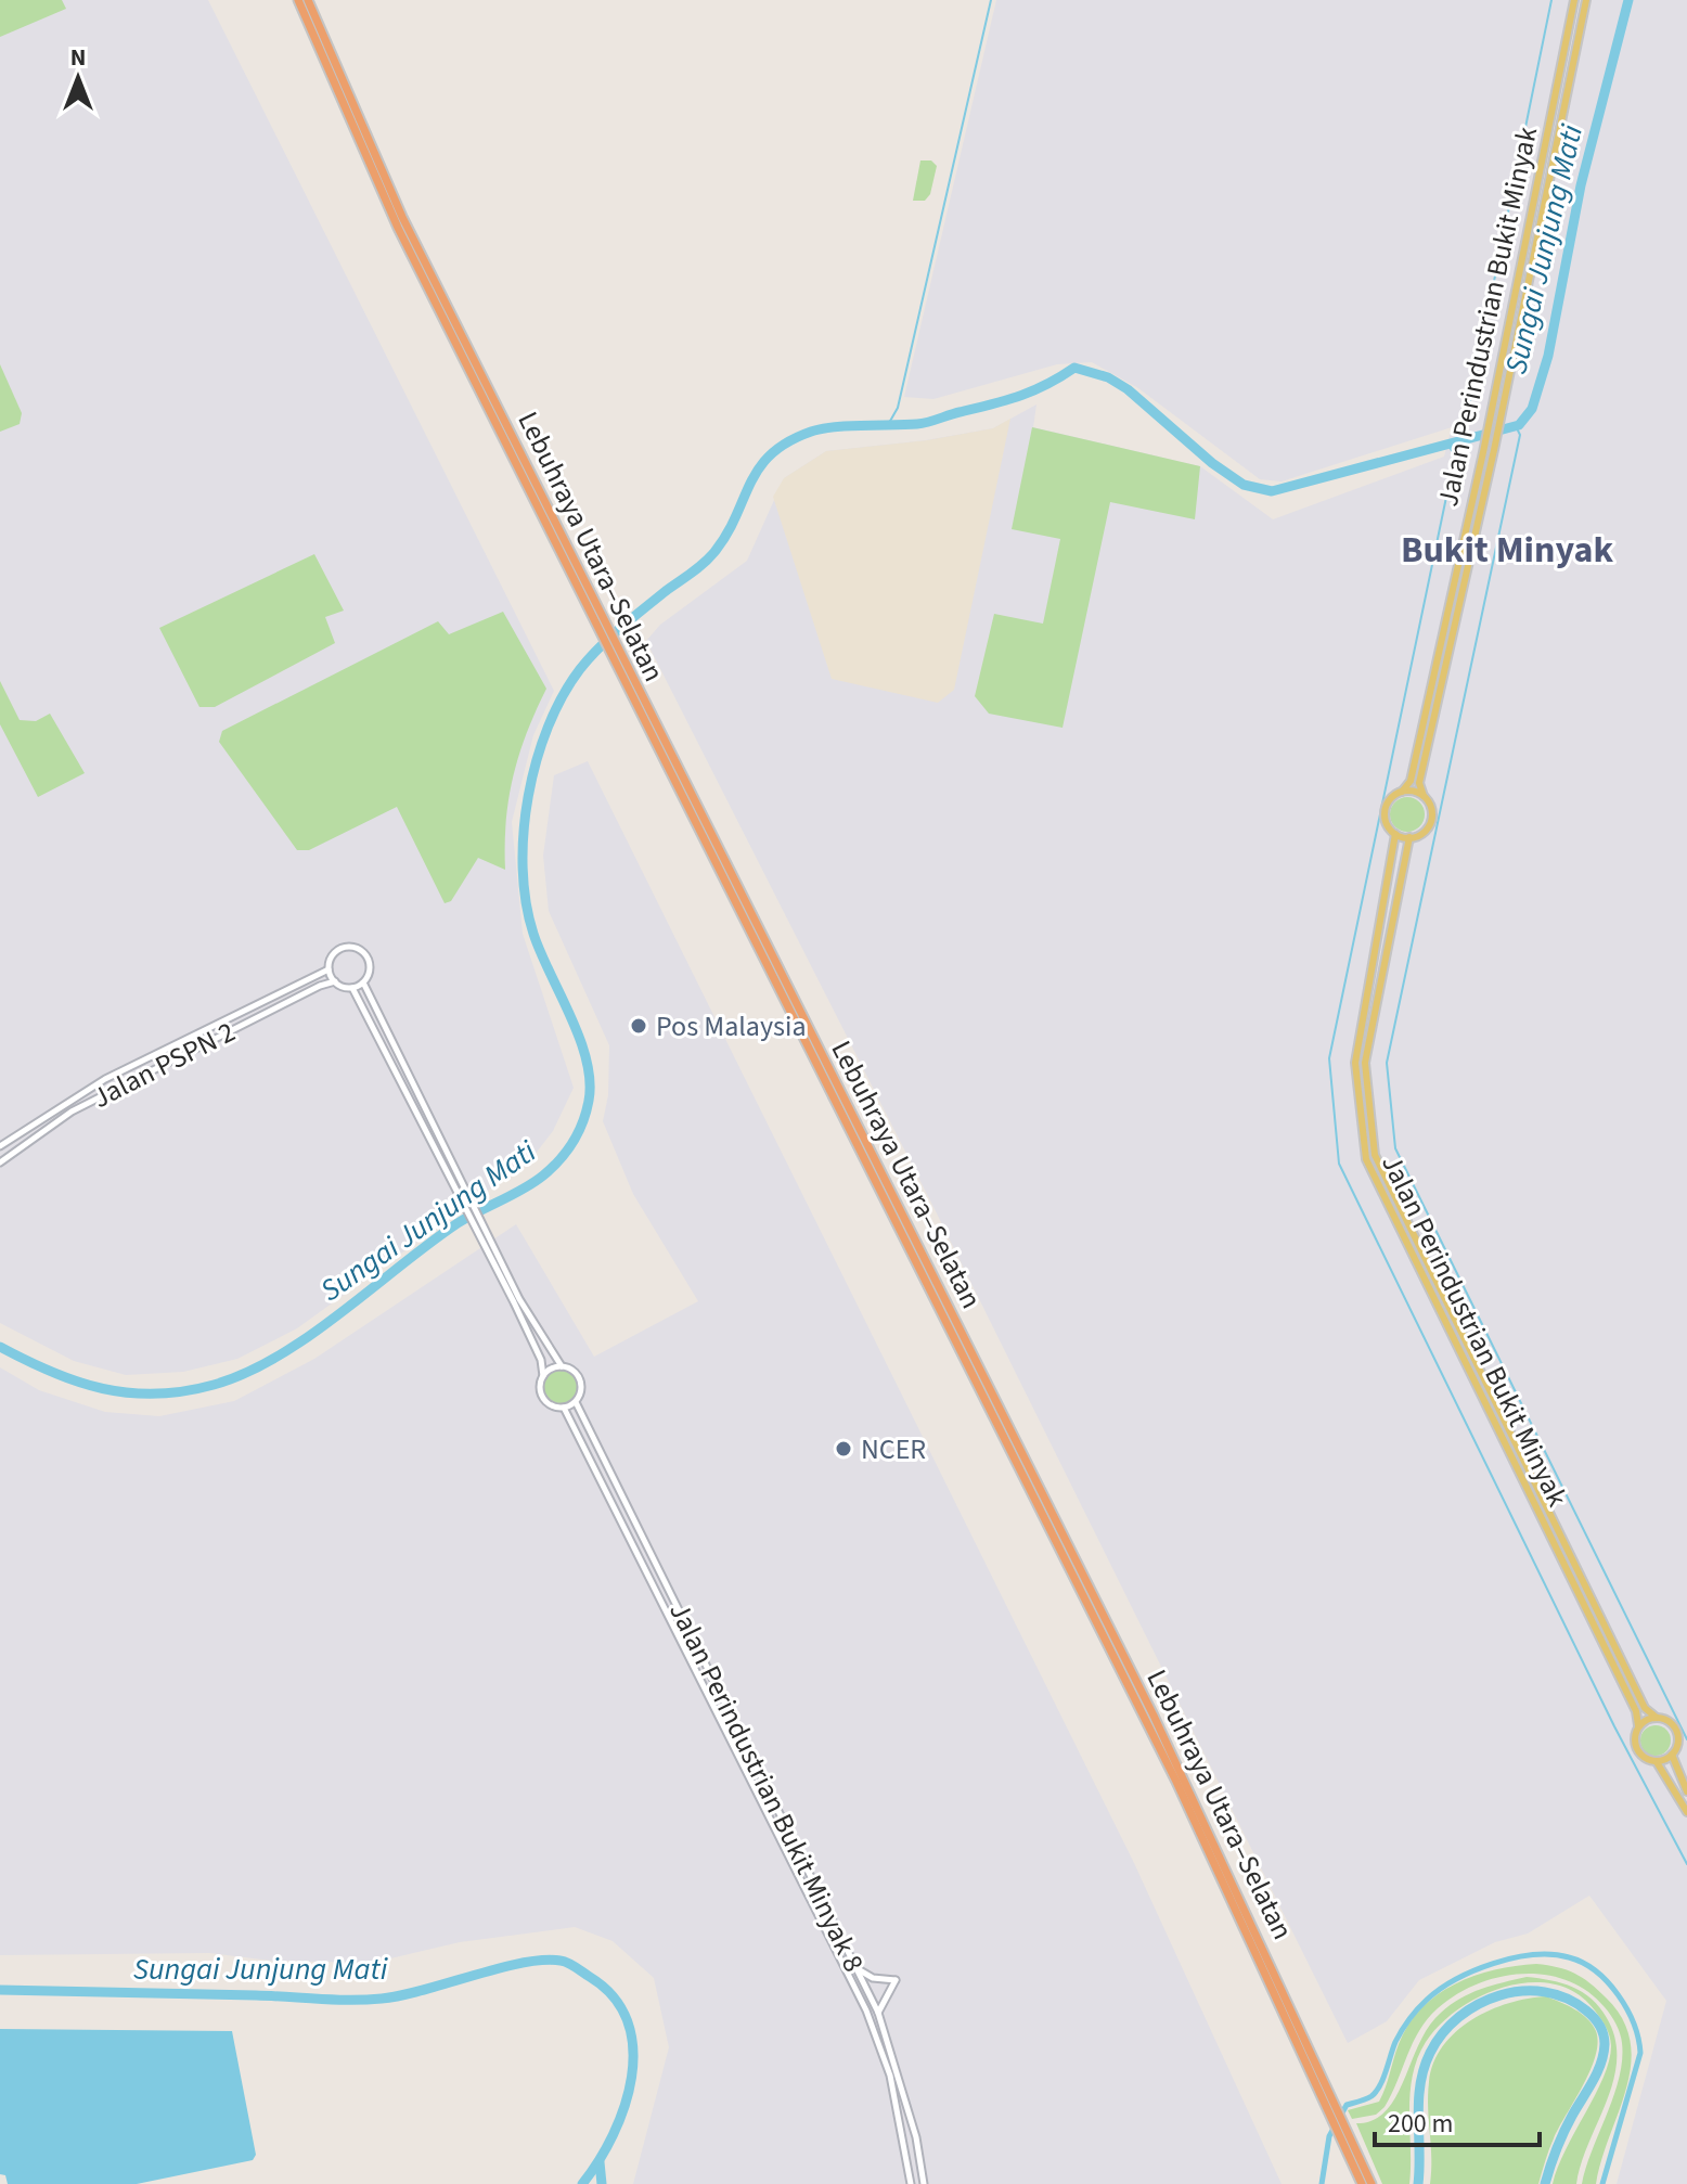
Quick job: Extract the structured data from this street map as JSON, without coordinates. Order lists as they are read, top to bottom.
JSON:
{
  "streets": {
    "highway": ["Lebuhraya Utara–Selatan"],
    "main road": ["Jalan Perindustrian Bukit Minyak"],
    "street": ["Jalan PSPN 2", "Jalan Perindustrian Bukit Minyak 8"]
  },
  "districts": ["Bukit Minyak"],
  "water": ["Sungai Junjung Mati"],
  "places": ["Pos Malaysia", "NCER"],
  "scale_bar": "200 m",
  "north": "top"
}
